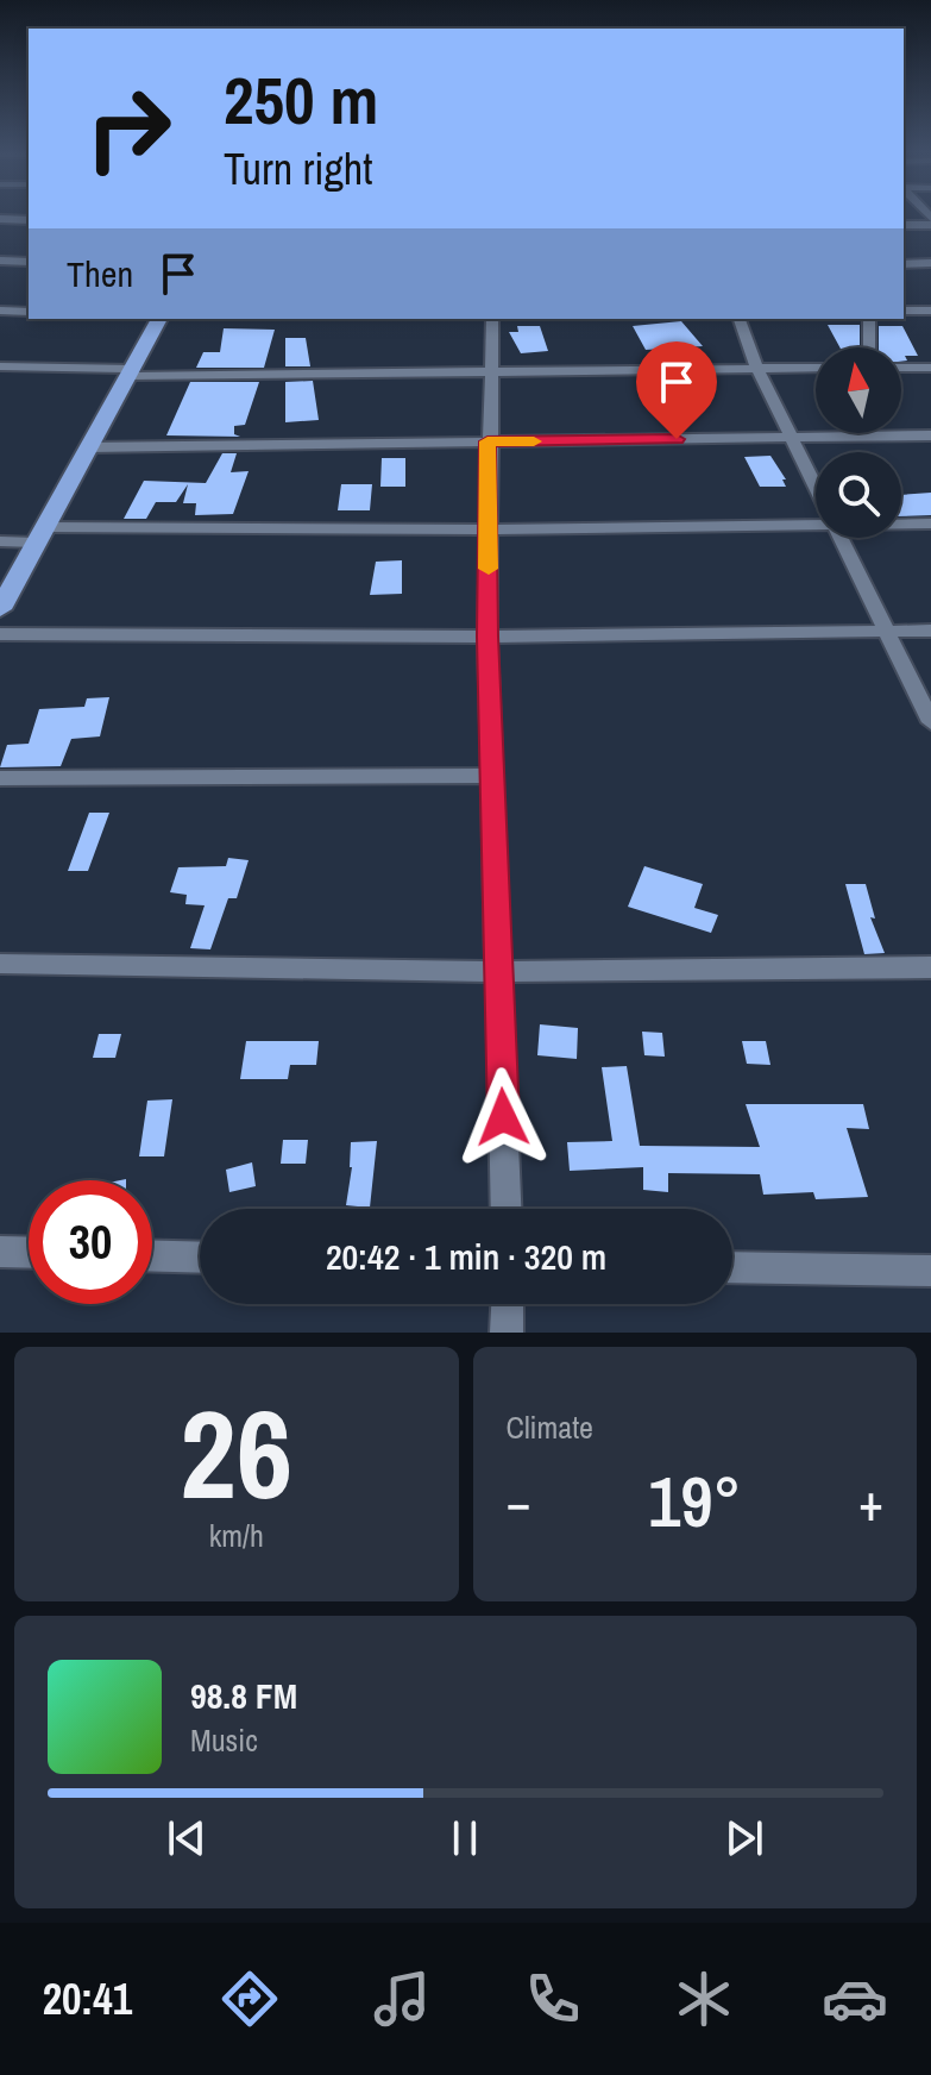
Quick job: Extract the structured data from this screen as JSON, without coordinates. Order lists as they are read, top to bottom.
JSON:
{
  "north": "top",
  "page": {
    "turn": ["250 m", "Turn right"],
    "then": "Then",
    "limit": "30",
    "trip": "20:42 · 1 min · 320 m",
    "tile": [
      ["26", "km/h"],
      "Climate"
    ],
    "heat": ["−", "19°", "+"],
    "song": ["98.8 FM", "Music"],
    "tabs": "20:41"
  }
}
